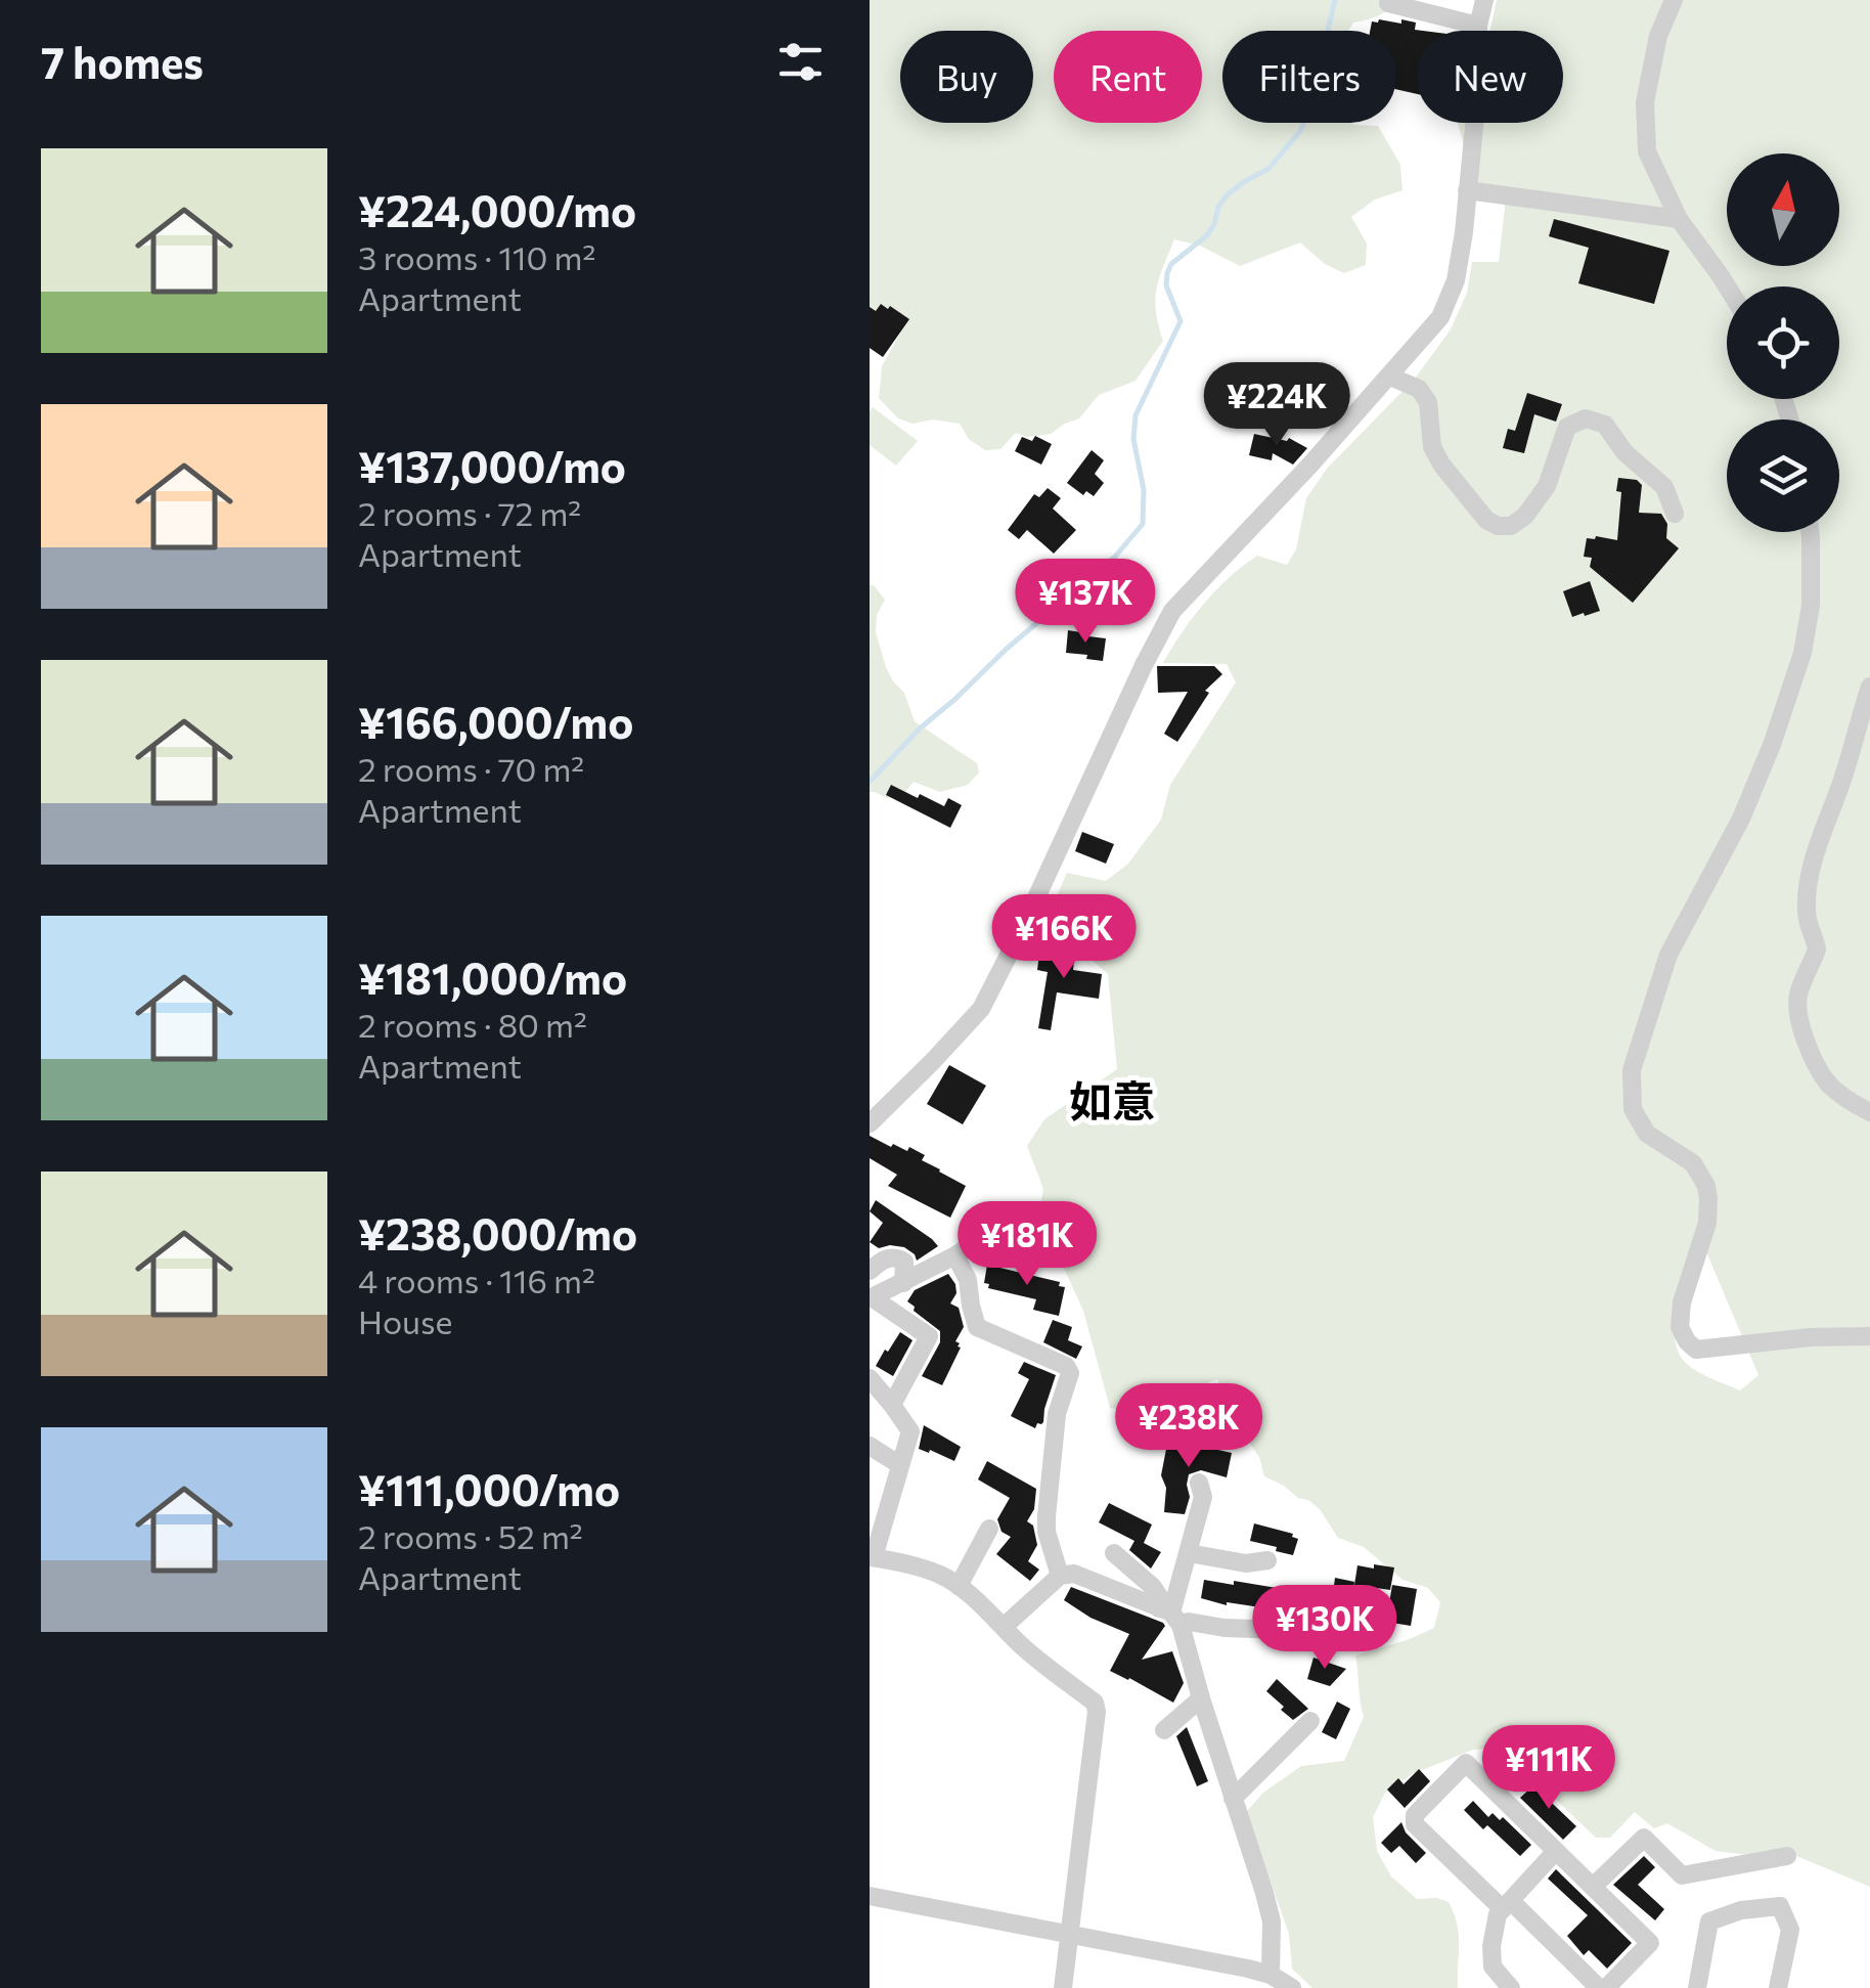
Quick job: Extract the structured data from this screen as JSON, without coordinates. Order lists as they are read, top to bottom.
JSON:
{
  "districts": ["如意"],
  "north": "top",
  "page": {
    "heading": "7 homes",
    "chip": [
      "Buy",
      "Rent",
      "Filters",
      "New"
    ],
    "list": [
      {
        "name": "¥224,000/mo",
        "note": "3 rooms · 110 m² · Apartment"
      },
      {
        "name": "¥137,000/mo",
        "note": "2 rooms · 72 m² · Apartment"
      },
      {
        "name": "¥166,000/mo",
        "note": "2 rooms · 70 m² · Apartment"
      },
      {
        "name": "¥181,000/mo",
        "note": "2 rooms · 80 m² · Apartment"
      },
      {
        "name": "¥238,000/mo",
        "note": "4 rooms · 116 m² · House"
      },
      {
        "name": "¥111,000/mo",
        "note": "2 rooms · 52 m² · Apartment"
      }
    ],
    "price": [
      "¥224K",
      "¥137K",
      "¥166K",
      "¥181K",
      "¥238K",
      "¥130K",
      "¥111K"
    ]
  }
}
